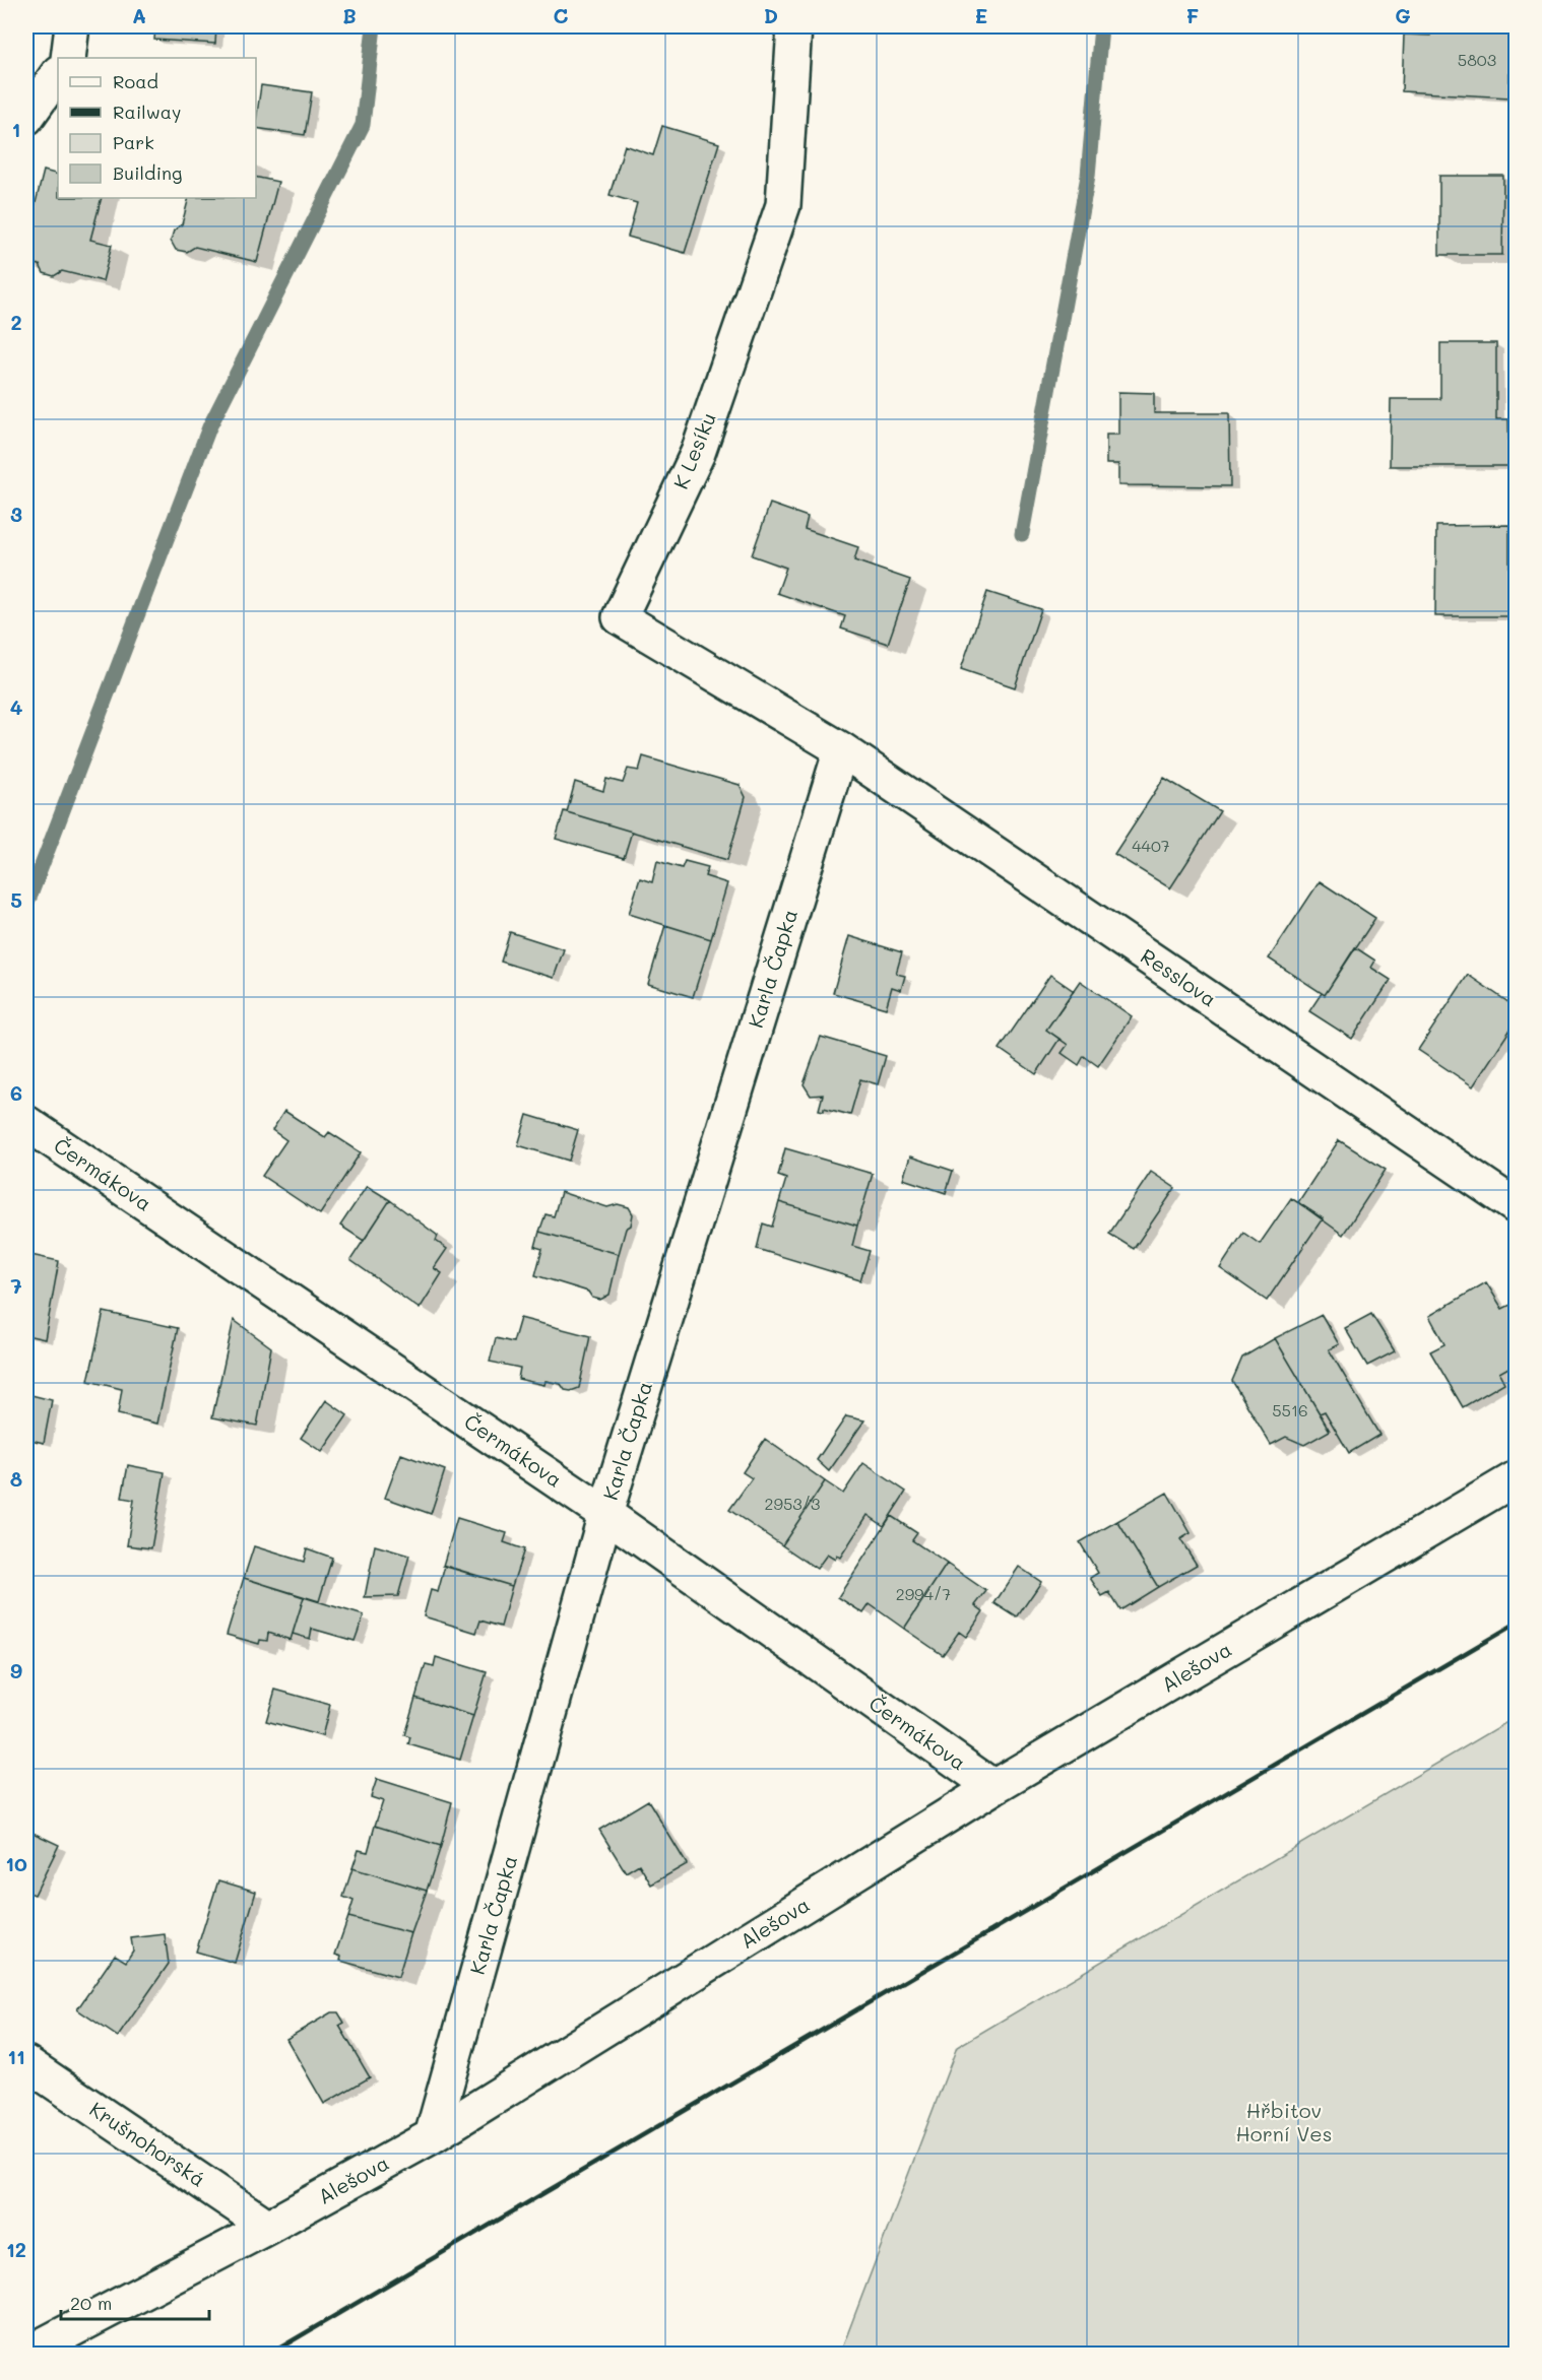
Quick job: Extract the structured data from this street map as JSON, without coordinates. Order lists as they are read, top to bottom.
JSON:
{
  "streets": {
    "street": [
      "K Lesíku",
      "Karla Čapka",
      "Resslova",
      "Čermákova",
      "Alešova",
      "Krušnohorská"
    ]
  },
  "crossings": [
    ["K Lesíku", "Karla Čapka"],
    ["K Lesíku", "Resslova"],
    ["Karla Čapka", "Resslova"],
    ["Karla Čapka", "Čermákova"],
    ["Karla Čapka", "Alešova"],
    ["Čermákova", "Alešova"],
    ["Alešova", "Krušnohorská"]
  ],
  "parks": ["Hřbitov Horní Ves"],
  "house_numbers": [
    "5803",
    "4407",
    "5516",
    "2953/3",
    "2994/7"
  ],
  "legend": [
    "Road",
    "Railway",
    "Park",
    "Building"
  ],
  "scale_bar": "20 m",
  "grid": {
    "columns": [
      "A",
      "B",
      "C",
      "D",
      "E",
      "F",
      "G"
    ],
    "rows": [
      "1",
      "2",
      "3",
      "4",
      "5",
      "6",
      "7",
      "8",
      "9",
      "10",
      "11",
      "12"
    ]
  }
}
